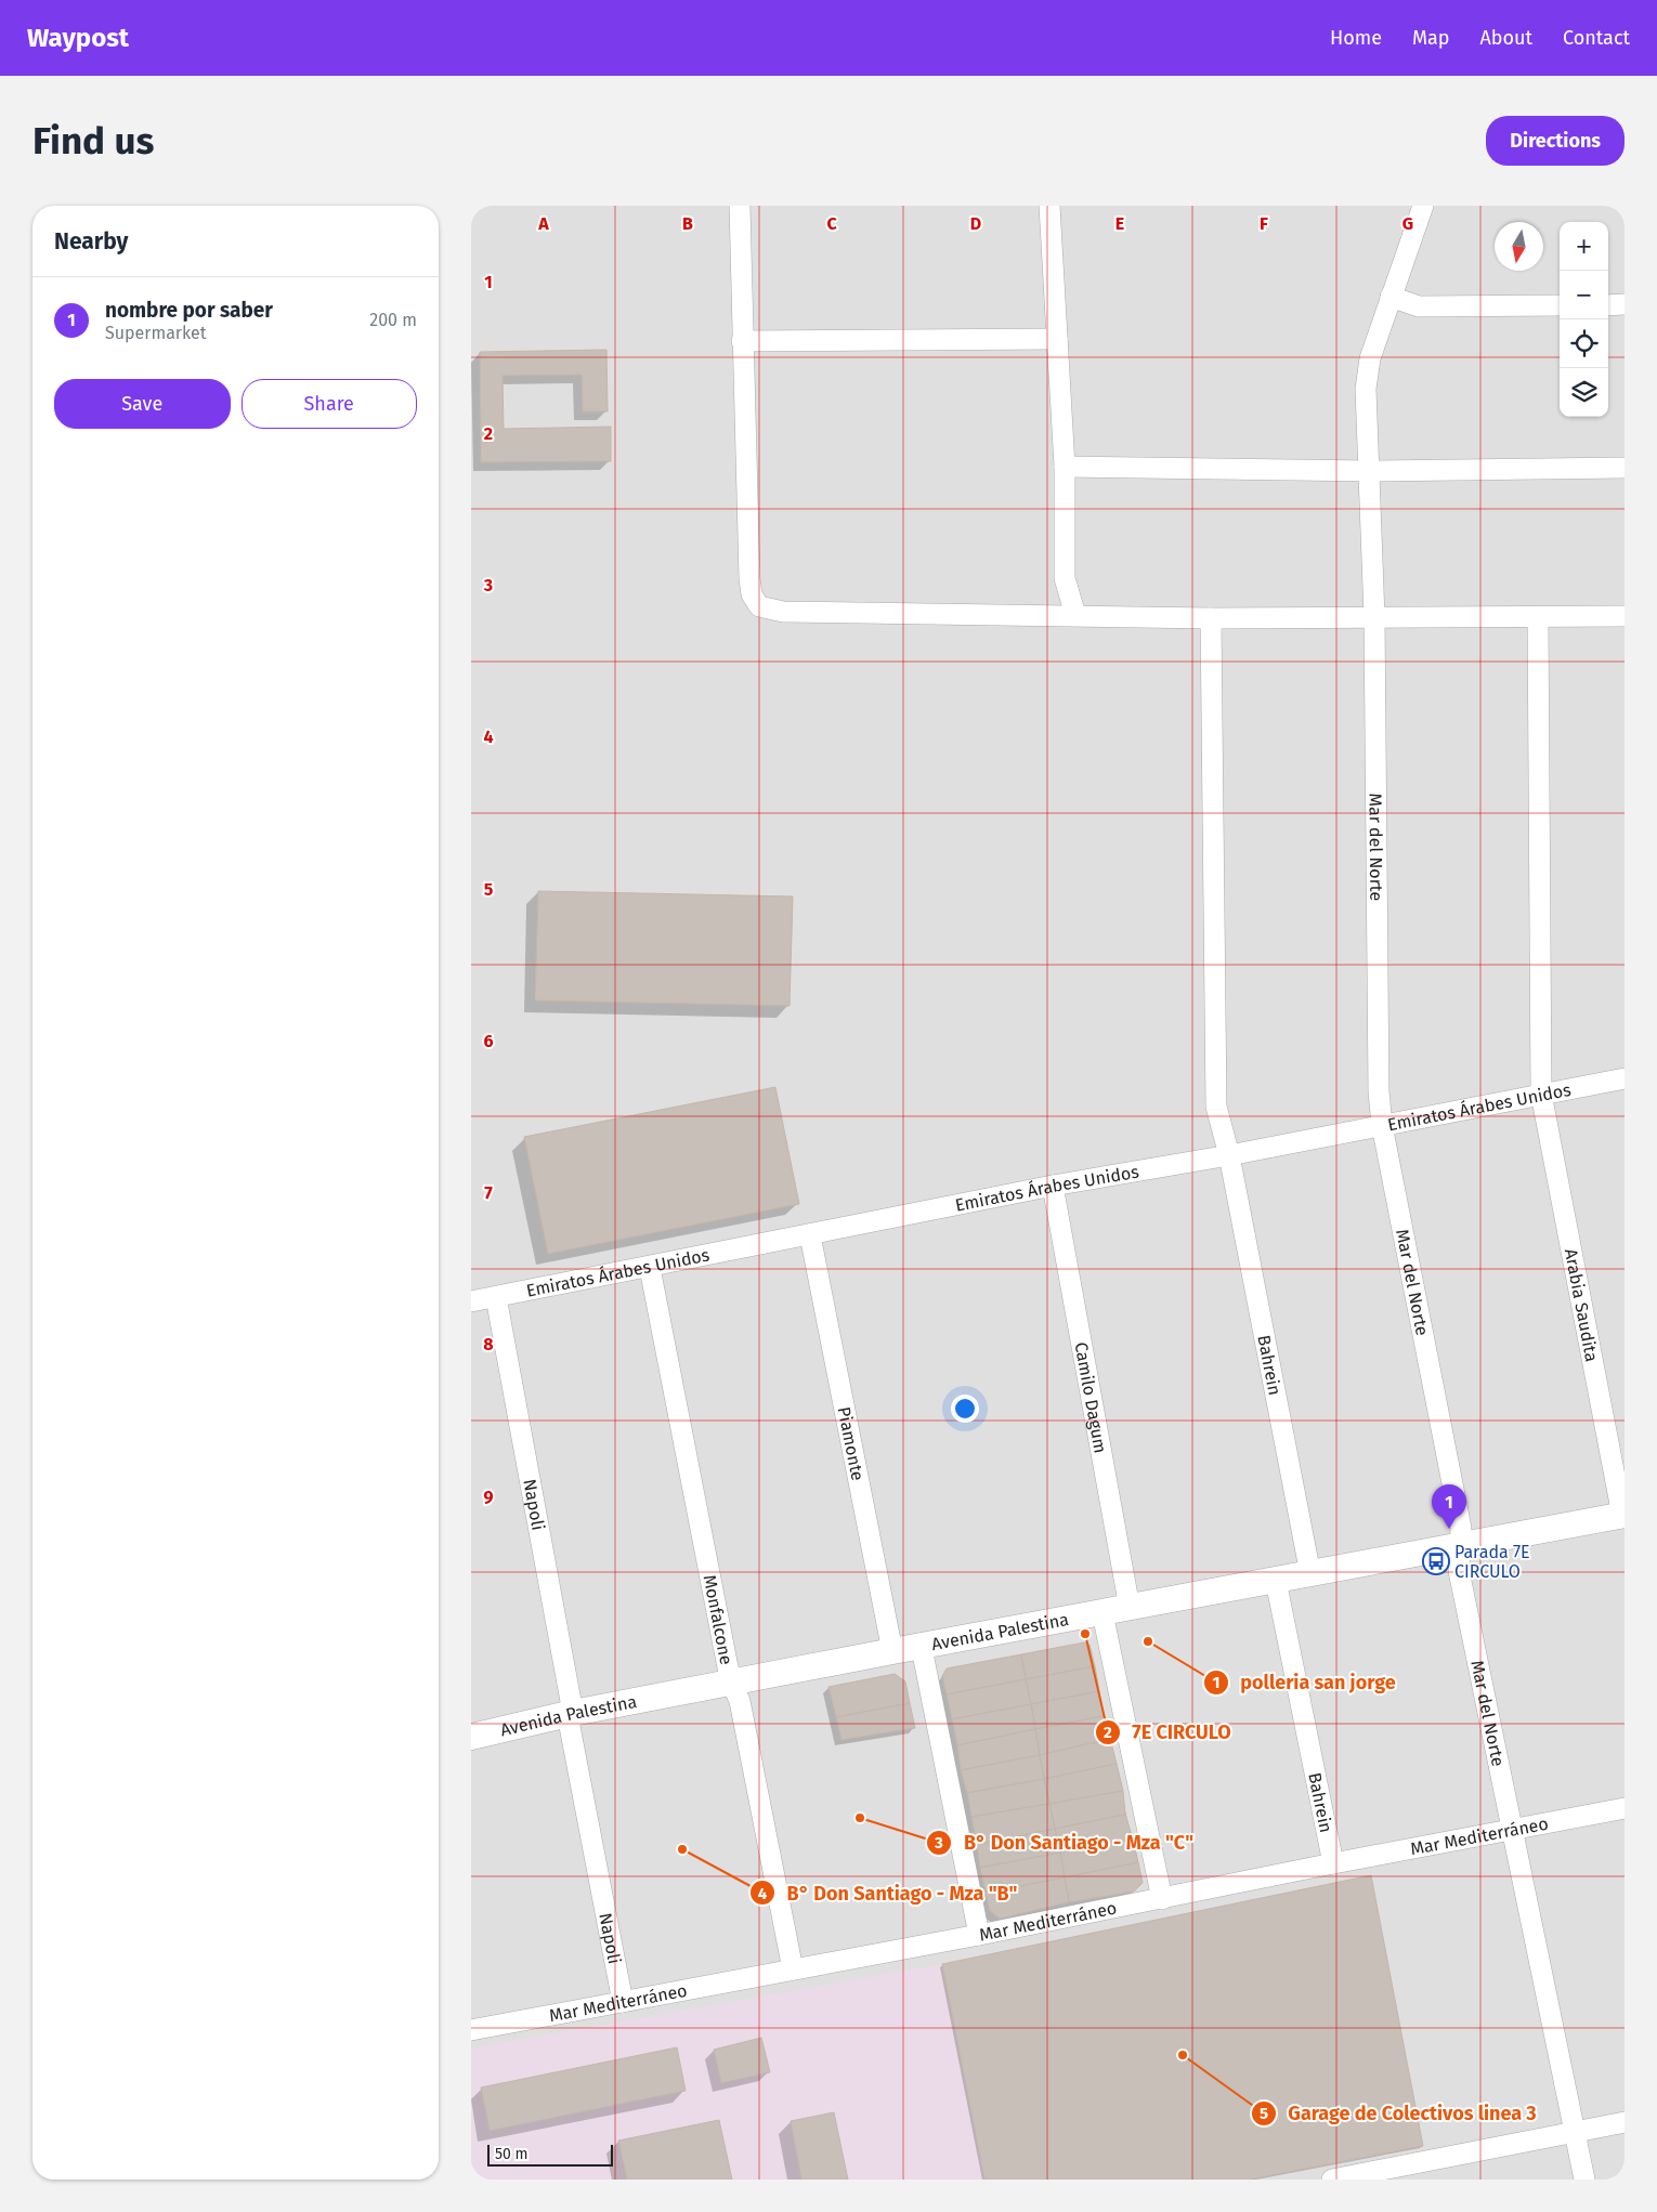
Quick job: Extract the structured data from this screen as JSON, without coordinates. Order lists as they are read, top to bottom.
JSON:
{
  "streets": {
    "street": [
      "Mar del Norte",
      "Emiratos Árabes Unidos",
      "Arabia Saudita",
      "Bahrein",
      "Camilo Dagum",
      "Piamonte",
      "Napoli",
      "Monfalcone",
      "Avenida Palestina",
      "Mar Mediterráneo"
    ]
  },
  "crossings": [
    ["Mar del Norte", "Emiratos Árabes Unidos"],
    ["Mar del Norte", "Avenida Palestina"],
    ["Mar del Norte", "Mar Mediterráneo"],
    ["Emiratos Árabes Unidos", "Arabia Saudita"],
    ["Emiratos Árabes Unidos", "Bahrein"],
    ["Emiratos Árabes Unidos", "Camilo Dagum"],
    ["Emiratos Árabes Unidos", "Piamonte"],
    ["Emiratos Árabes Unidos", "Napoli"],
    ["Emiratos Árabes Unidos", "Monfalcone"],
    ["Arabia Saudita", "Avenida Palestina"],
    ["Bahrein", "Avenida Palestina"],
    ["Bahrein", "Mar Mediterráneo"],
    ["Camilo Dagum", "Avenida Palestina"],
    ["Piamonte", "Avenida Palestina"],
    ["Napoli", "Avenida Palestina"],
    ["Napoli", "Mar Mediterráneo"],
    ["Monfalcone", "Avenida Palestina"],
    ["Monfalcone", "Mar Mediterráneo"]
  ],
  "places": {
    "bus stop": ["Parada 7E CIRCULO"],
    "other": [
      "7E CIRCULO",
      "polleria san jorge",
      "B° Don Santiago - Mza \"C\"",
      "B° Don Santiago - Mza \"B\"",
      "Garage de Colectivos linea 3"
    ]
  },
  "scale_bar": "50 m",
  "north": "bottom",
  "page": {
    "header": "Waypost",
    "nav": [
      "Home",
      "Map",
      "About",
      "Contact"
    ],
    "buttons": [
      "Directions",
      ["Save", "Share"]
    ],
    "title": "Find us",
    "heading": "Nearby",
    "map_buttons": ["+", "−"],
    "list": [
      {
        "mark": "1",
        "name": "nombre por saber",
        "note": "Supermarket",
        "value": "200 m"
      }
    ],
    "pins": "1",
    "scale": "50 m"
  },
  "grid": {
    "columns": [
      "A",
      "B",
      "C",
      "D",
      "E",
      "F",
      "G"
    ],
    "rows": [
      "1",
      "2",
      "3",
      "4",
      "5",
      "6",
      "7",
      "8",
      "9"
    ]
  }
}
